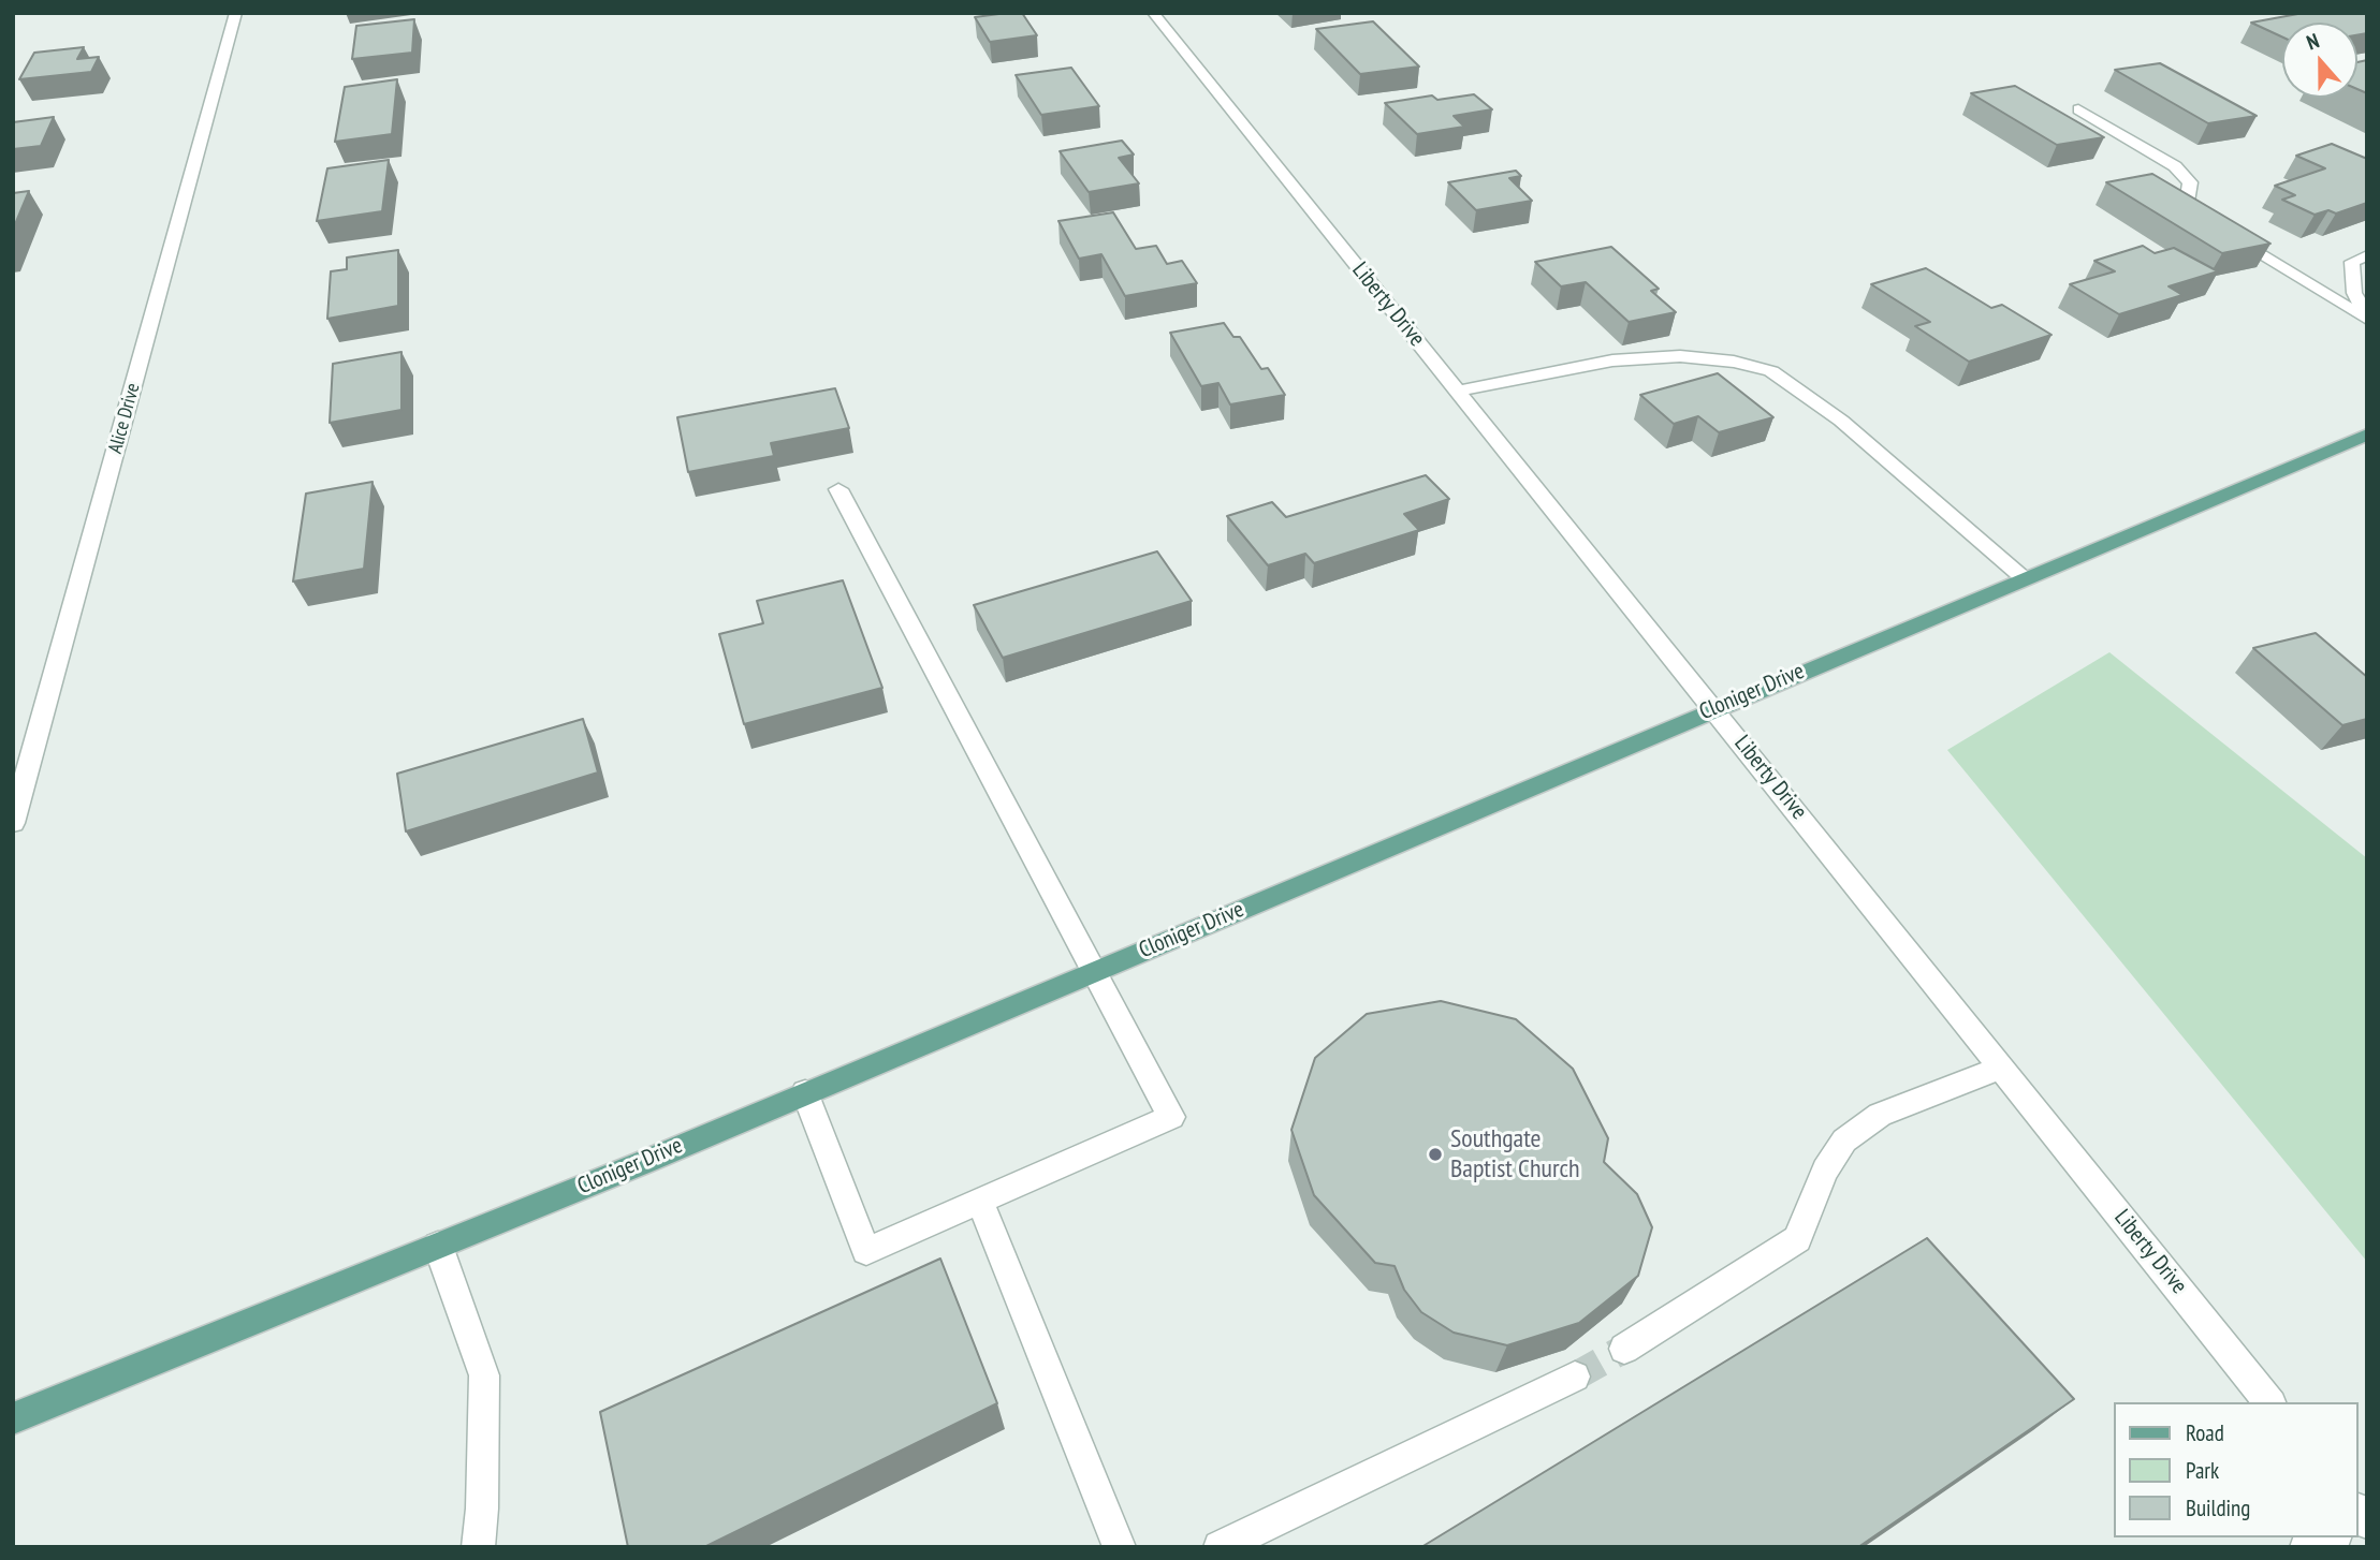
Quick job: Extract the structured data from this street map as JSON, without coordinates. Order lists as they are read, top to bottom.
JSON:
{
  "streets": {
    "main road": ["Cloniger Drive"],
    "street": ["Liberty Drive", "Alice Drive"]
  },
  "crossings": [
    ["Liberty Drive", "Cloniger Drive"]
  ],
  "places": ["Southgate Baptist Church"],
  "legend": ["Road", "Park", "Building"],
  "north": "top"
}
